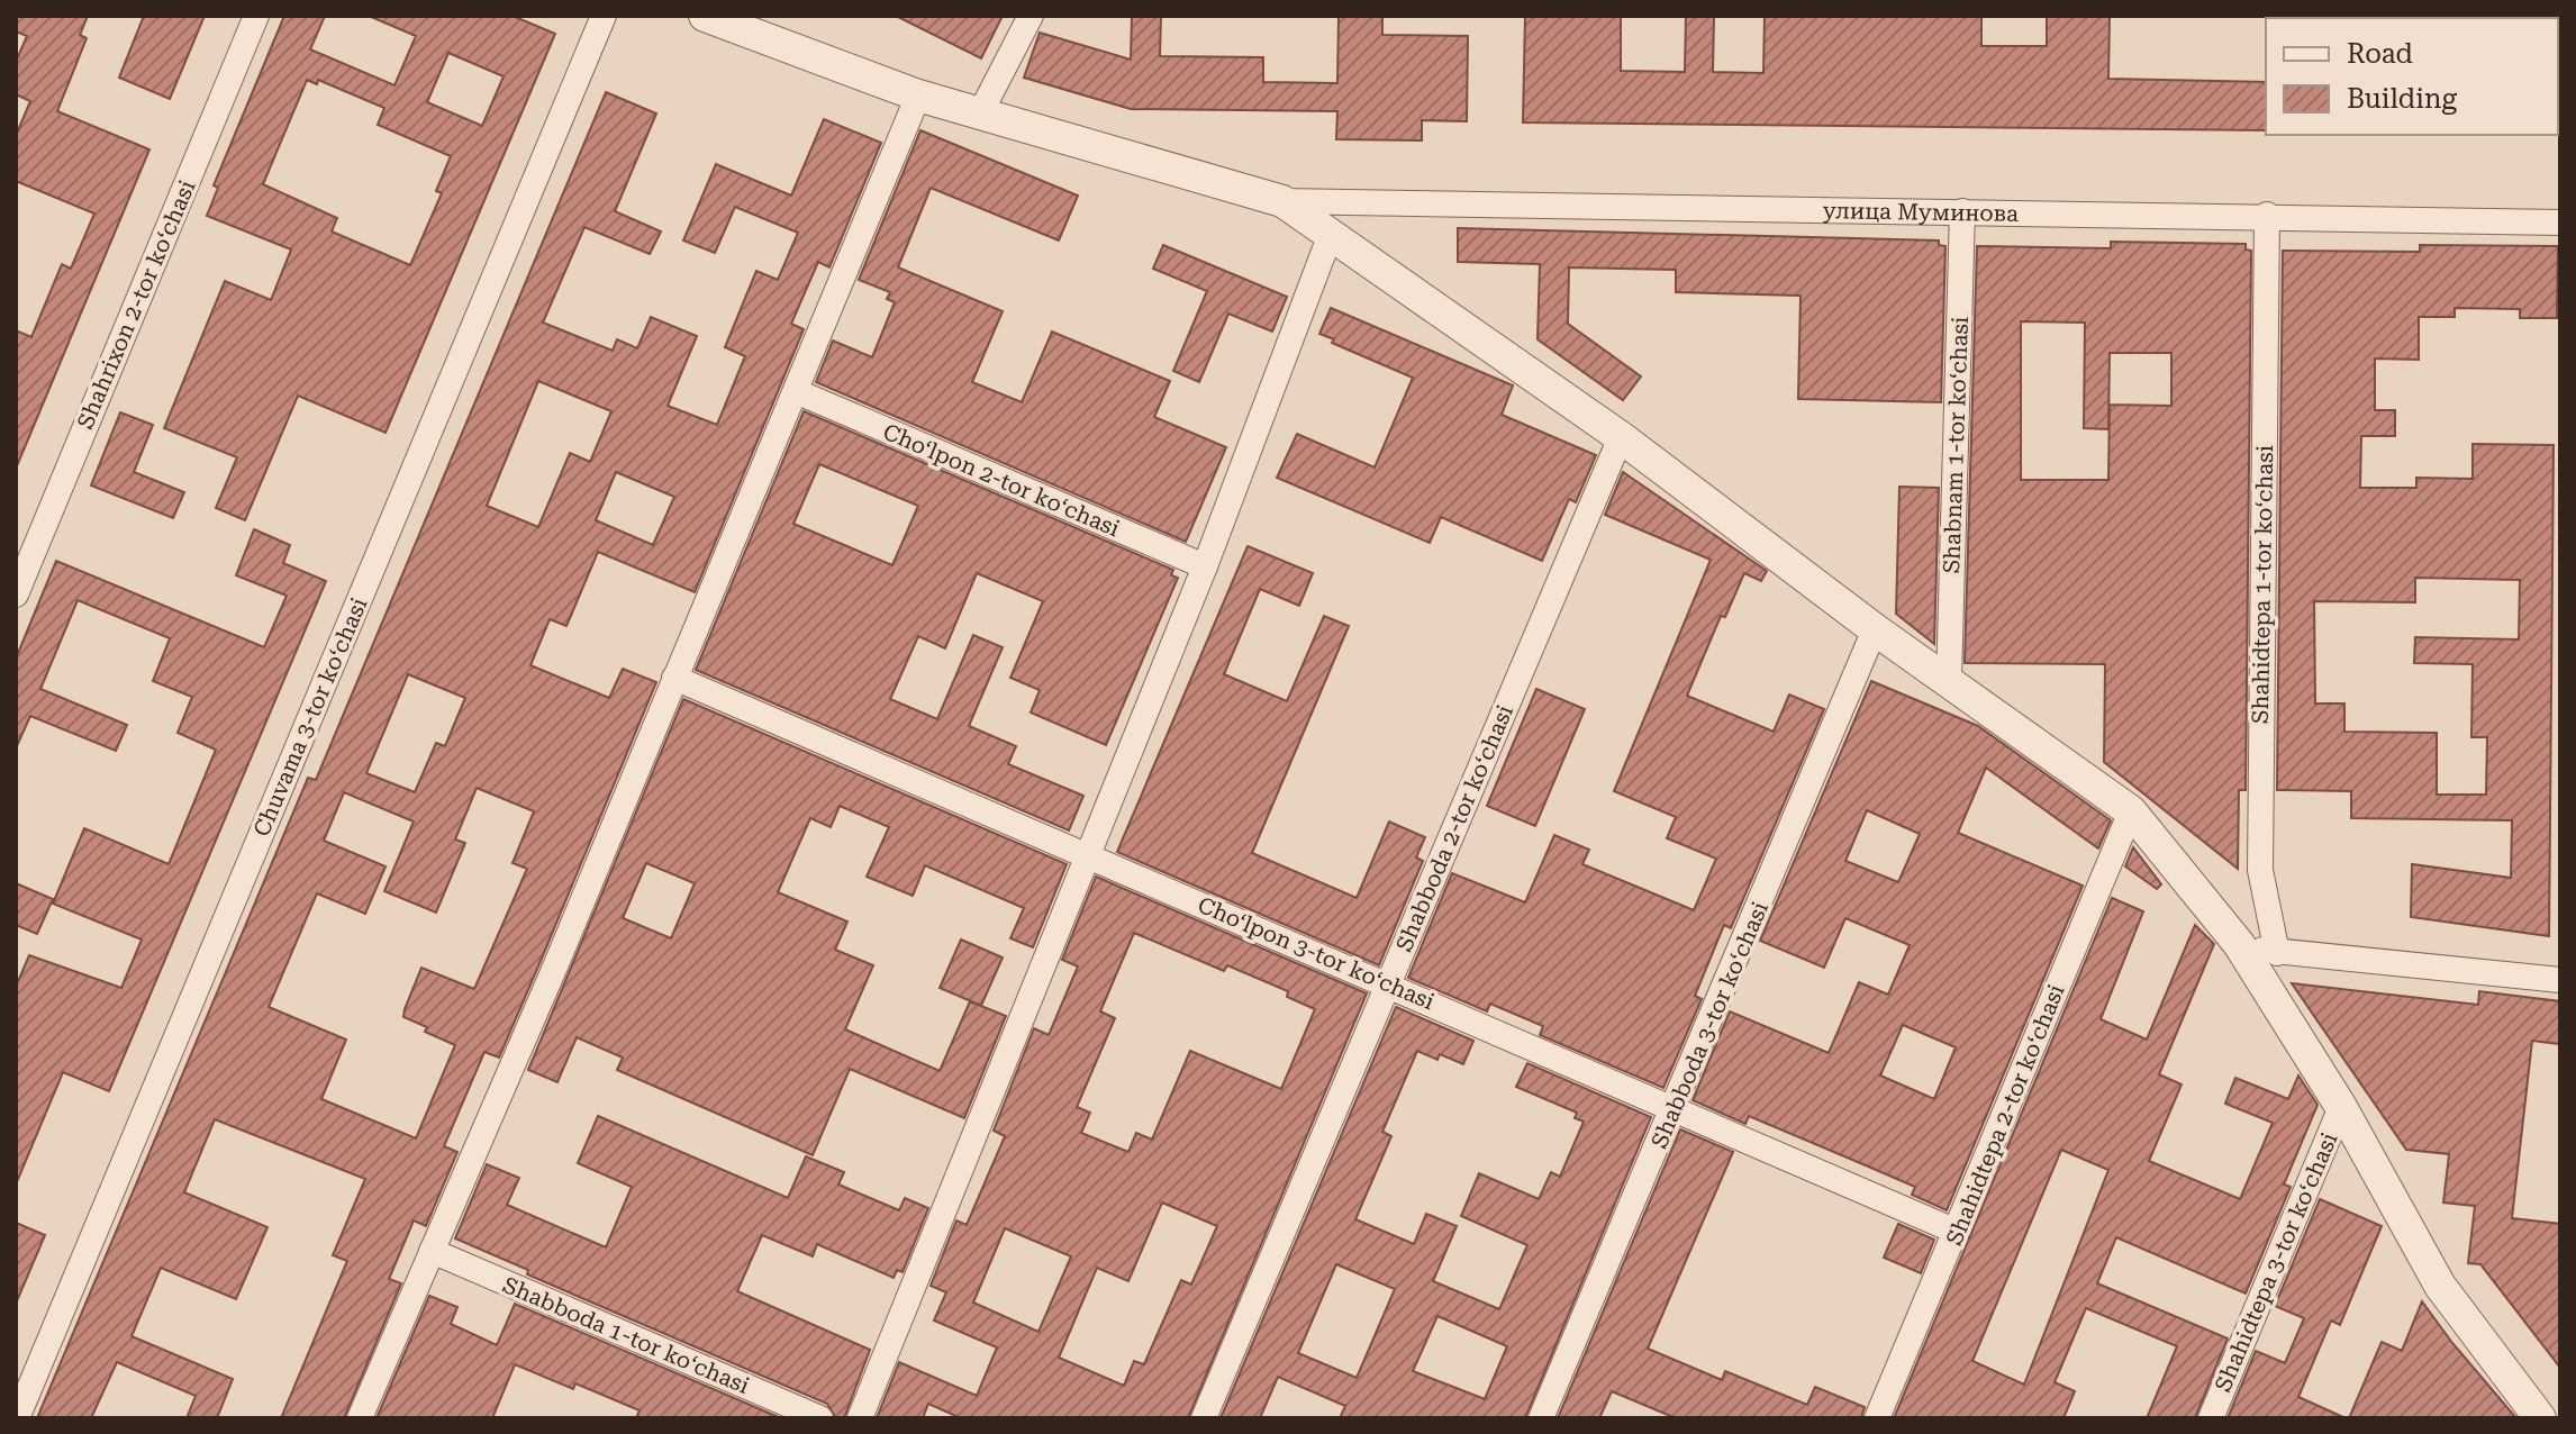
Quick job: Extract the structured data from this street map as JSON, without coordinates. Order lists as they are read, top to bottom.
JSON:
{
  "streets": {
    "street": [
      "улица Муминова",
      "Shahrixon 2-tor koʻchasi",
      "Shabnam 1-tor koʻchasi",
      "Cho‘lpon 2-tor koʻchasi",
      "Shahidtepa 1-tor koʻchasi",
      "Chuvama 3-tor koʻchasi",
      "Shabboda 2-tor koʻchasi",
      "Cho‘lpon 3-tor koʻchasi",
      "Shabboda 3-tor koʻchasi",
      "Shahidtepa 2-tor koʻchasi",
      "Shahidtepa 3-tor koʻchasi",
      "Shabboda 1-tor koʻchasi"
    ]
  },
  "crossings": [
    ["улица Муминова", "Shabnam 1-tor koʻchasi"],
    ["улица Муминова", "Shahidtepa 1-tor koʻchasi"],
    ["Shabboda 2-tor koʻchasi", "Cho‘lpon 3-tor koʻchasi"],
    ["Cho‘lpon 3-tor koʻchasi", "Shabboda 3-tor koʻchasi"],
    ["Cho‘lpon 3-tor koʻchasi", "Shahidtepa 2-tor koʻchasi"]
  ],
  "legend": ["Road", "Building"]
}
